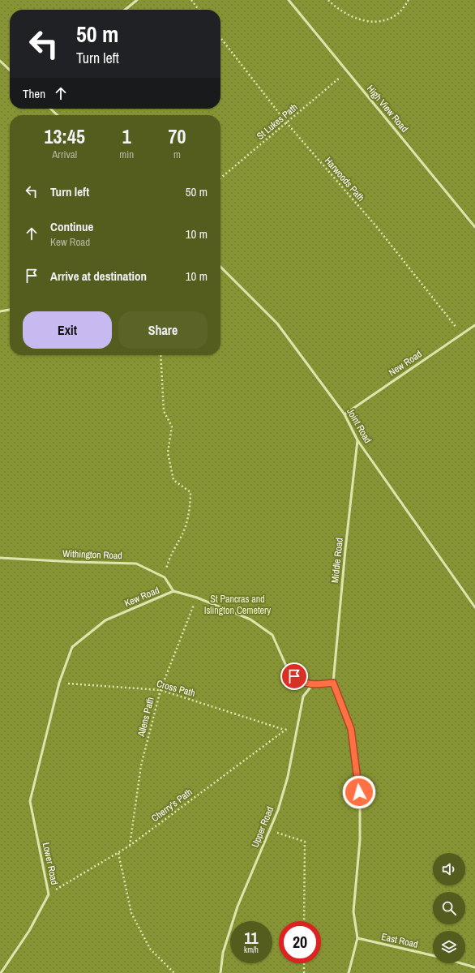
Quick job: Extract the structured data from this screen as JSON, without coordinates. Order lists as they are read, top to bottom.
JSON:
{
  "streets": {
    "lane": [
      "High View Road",
      "New Road",
      "Joint Road",
      "Withington Road",
      "Middle Road",
      "Kew Road",
      "Upper Road",
      "Lower Road",
      "East Road"
    ],
    "path": [
      "St Lukes Path",
      "Harwoods Path",
      "Cross Path",
      "Allens Path",
      "Cherry's Path"
    ]
  },
  "crossings": [
    ["High View Road", "St Lukes Path"],
    ["St Lukes Path", "Harwoods Path"],
    ["Harwoods Path", "New Road"],
    ["New Road", "Joint Road"],
    ["Joint Road", "Middle Road"],
    ["Kew Road", "Cross Path"],
    ["Kew Road", "Allens Path"],
    ["Kew Road", "Upper Road"],
    ["Kew Road", "Lower Road"],
    ["Cross Path", "Allens Path"],
    ["Cross Path", "Cherry's Path"],
    ["Allens Path", "Cherry's Path"],
    ["Cherry's Path", "Upper Road"],
    ["Cherry's Path", "Lower Road"]
  ],
  "parks": ["St Pancras and Islington Cemetery"],
  "page": {
    "turn": ["50 m", "Turn left"],
    "then": "Then",
    "eta": [
      "13:45",
      "Arrival",
      "1",
      "min",
      "70",
      "m"
    ],
    "list": [
      {
        "name": "Turn left",
        "value": "50 m"
      },
      {
        "name": "Continue",
        "note": "Kew Road",
        "value": "10 m"
      },
      {
        "name": "Arrive at destination",
        "value": "10 m"
      }
    ],
    "buttons": ["Exit", "Share"],
    "speed": "11 km/h",
    "limit": "20"
  }
}
